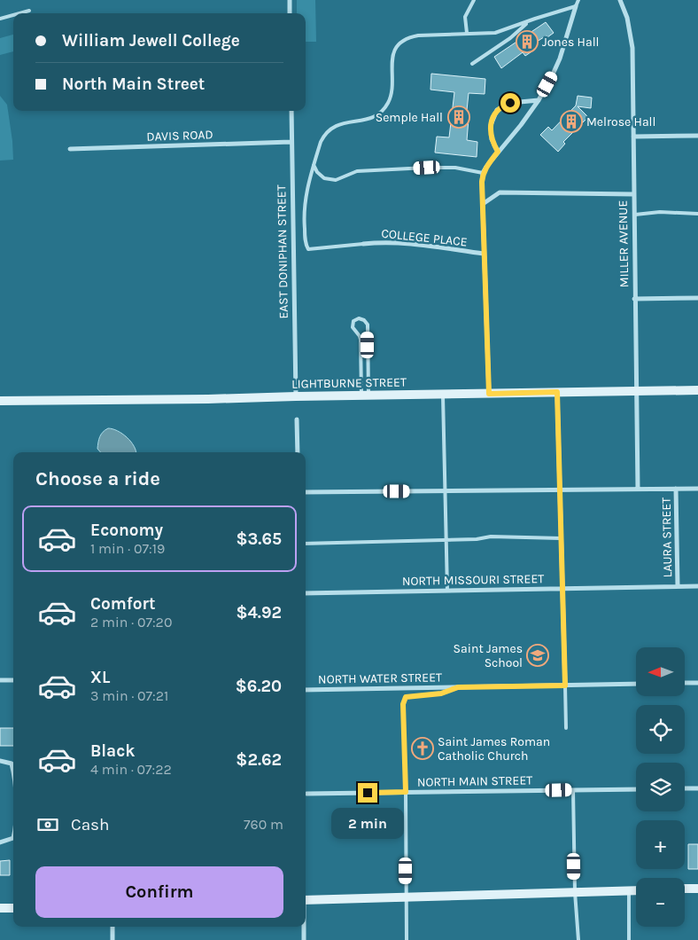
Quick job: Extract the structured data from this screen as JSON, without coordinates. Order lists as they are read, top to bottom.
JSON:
{
  "streets": {
    "main road": ["LIGHTBURNE STREET"],
    "street": [
      "DAVIS ROAD",
      "COLLEGE PLACE",
      "MILLER AVENUE",
      "EAST DONIPHAN STREET",
      "LAURA STREET",
      "NORTH MISSOURI STREET",
      "NORTH WATER STREET",
      "NORTH MAIN STREET"
    ]
  },
  "crossings": [
    ["DAVIS ROAD", "EAST DONIPHAN STREET"],
    ["MILLER AVENUE", "LIGHTBURNE STREET"],
    ["EAST DONIPHAN STREET", "LIGHTBURNE STREET"],
    ["LAURA STREET", "NORTH MISSOURI STREET"]
  ],
  "places": {
    "building": ["Jones Hall", "Semple Hall", "Melrose Hall"],
    "school or university": ["Saint James School"],
    "church": ["Saint James Roman Catholic Church"]
  },
  "north": "left",
  "page": {
    "banner": ["William Jewell College", "North Main Street"],
    "heading": "Choose a ride",
    "list": [
      {
        "name": "Economy",
        "note": "1 min · 07:19",
        "value": "$3.65"
      },
      {
        "name": "Comfort",
        "note": "2 min · 07:20",
        "value": "$4.92"
      },
      {
        "name": "XL",
        "note": "3 min · 07:21",
        "value": "$6.20"
      },
      {
        "name": "Black",
        "note": "4 min · 07:22",
        "value": "$2.62"
      }
    ],
    "map_buttons": ["+", "−"],
    "pay": ["Cash", "760 m"],
    "bubble": "2 min",
    "buttons": "Confirm"
  }
}
